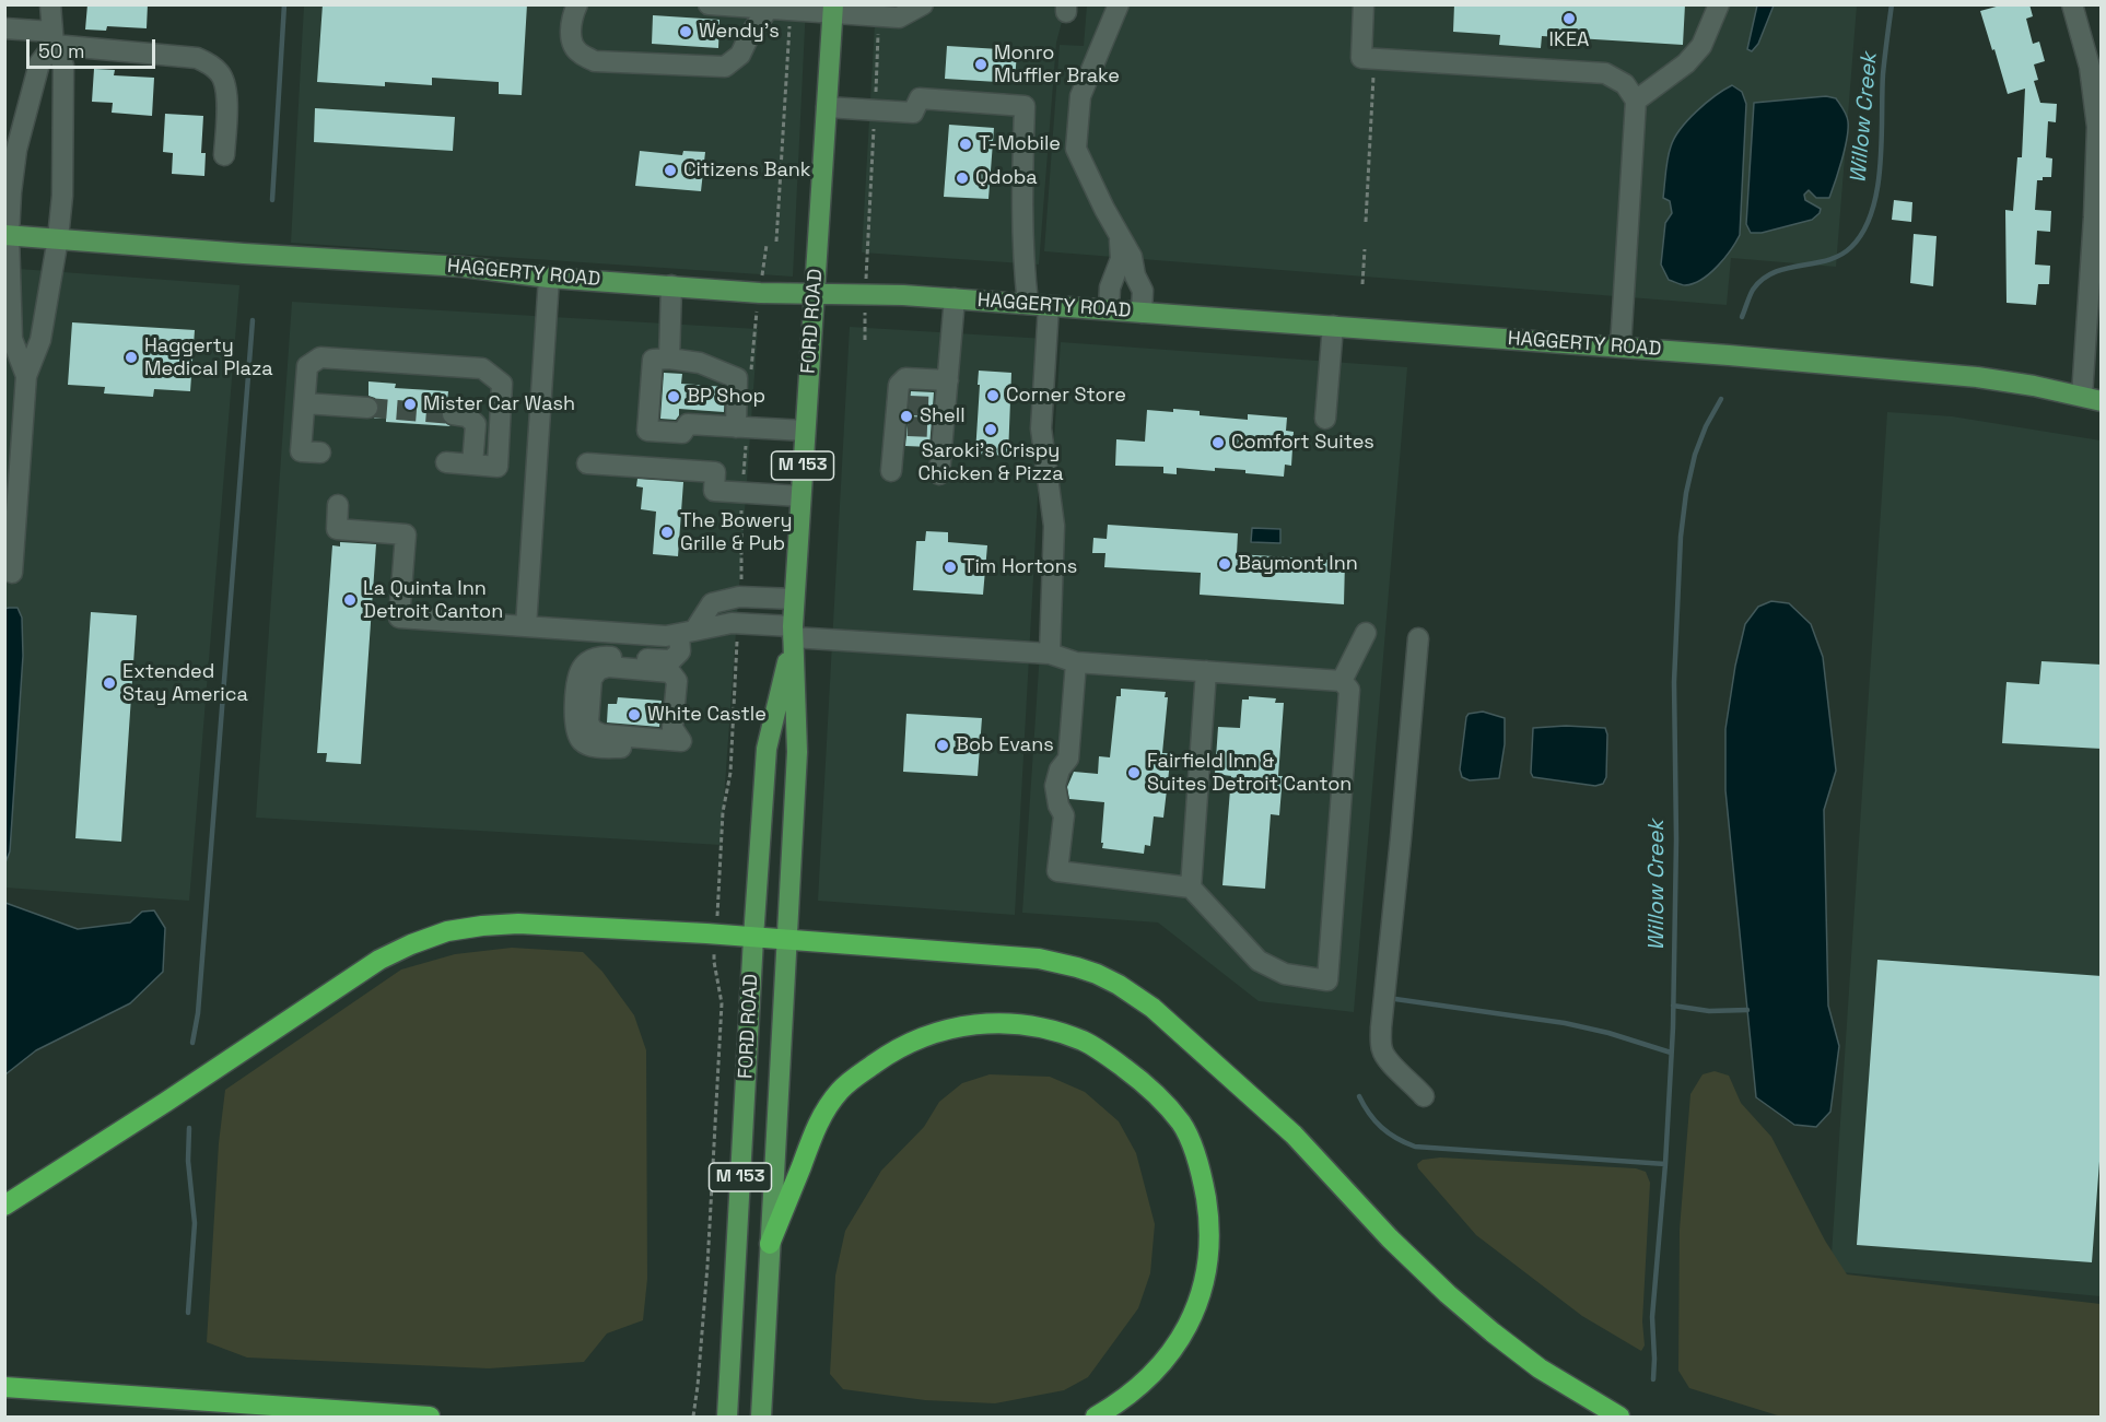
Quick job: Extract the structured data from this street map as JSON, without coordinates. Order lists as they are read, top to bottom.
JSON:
{
  "streets": {
    "main road": ["HAGGERTY ROAD", "FORD ROAD", "M 153"]
  },
  "crossings": [
    ["HAGGERTY ROAD", "FORD ROAD"]
  ],
  "water": ["Willow Creek"],
  "places": [
    "IKEA",
    "Wendy's",
    "Monro Muffler Brake",
    "T-Mobile",
    "Citizens Bank",
    "Qdoba",
    "Haggerty Medical Plaza",
    "Corner Store",
    "BP Shop",
    "Mister Car Wash",
    "Shell",
    "Saroki's Crispy Chicken & Pizza",
    "Comfort Suites",
    "The Bowery Grille & Pub",
    "Baymont Inn",
    "Tim Hortons",
    "La Quinta Inn Detroit Canton",
    "Extended Stay America",
    "White Castle",
    "Bob Evans",
    "Fairfield Inn & Suites Detroit Canton"
  ],
  "scale_bar": "50 m"
}
